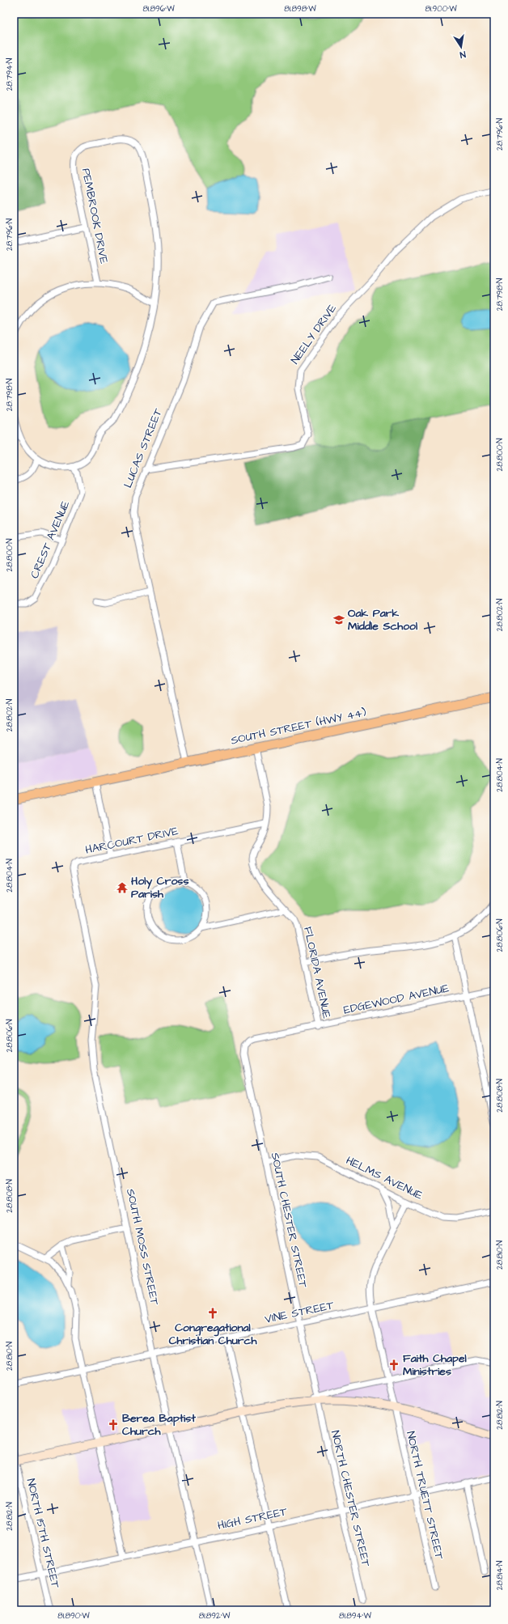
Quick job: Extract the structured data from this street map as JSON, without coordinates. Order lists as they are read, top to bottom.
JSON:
{
  "streets": {
    "main road": ["SOUTH STREET (HWY 44)"],
    "street": [
      "PEMBROOK DRIVE",
      "NEELY DRIVE",
      "LUCAS STREET",
      "CREST AVENUE",
      "HARCOURT DRIVE",
      "FLORIDA AVENUE",
      "EDGEWOOD AVENUE",
      "HELMS AVENUE",
      "SOUTH CHESTER STREET",
      "SOUTH MOSS STREET",
      "VINE STREET",
      "NORTH TRUETT STREET",
      "NORTH CHESTER STREET",
      "HIGH STREET",
      "NORTH 15TH STREET"
    ]
  },
  "crossings": [
    ["NEELY DRIVE", "LUCAS STREET"],
    ["LUCAS STREET", "SOUTH STREET (HWY 44)"],
    ["SOUTH STREET (HWY 44)", "FLORIDA AVENUE"],
    ["HARCOURT DRIVE", "FLORIDA AVENUE"],
    ["HARCOURT DRIVE", "SOUTH MOSS STREET"],
    ["FLORIDA AVENUE", "EDGEWOOD AVENUE"],
    ["EDGEWOOD AVENUE", "SOUTH CHESTER STREET"],
    ["HELMS AVENUE", "SOUTH CHESTER STREET"],
    ["HELMS AVENUE", "NORTH TRUETT STREET"],
    ["SOUTH CHESTER STREET", "VINE STREET"],
    ["SOUTH CHESTER STREET", "NORTH CHESTER STREET"],
    ["SOUTH MOSS STREET", "VINE STREET"],
    ["SOUTH MOSS STREET", "HIGH STREET"],
    ["VINE STREET", "NORTH TRUETT STREET"],
    ["NORTH TRUETT STREET", "HIGH STREET"],
    ["NORTH CHESTER STREET", "HIGH STREET"],
    ["HIGH STREET", "NORTH 15TH STREET"]
  ],
  "places": {
    "school or university": ["Oak Park Middle School"],
    "temple": ["Holy Cross Parish"],
    "church": ["Congregational Christian Church", "Faith Chapel Ministries", "Berea Baptist Church"]
  },
  "north": "bottom",
  "coordinates": [
    "81.896°W",
    "81.898°W",
    "81.900°W",
    "28.794°N",
    "28.796°N",
    "28.798°N",
    "28.800°N",
    "28.802°N",
    "28.804°N",
    "28.806°N",
    "28.808°N",
    "28.810°N",
    "28.812°N",
    "28.814°N",
    "81.890°W",
    "81.892°W",
    "81.894°W"
  ]
}
